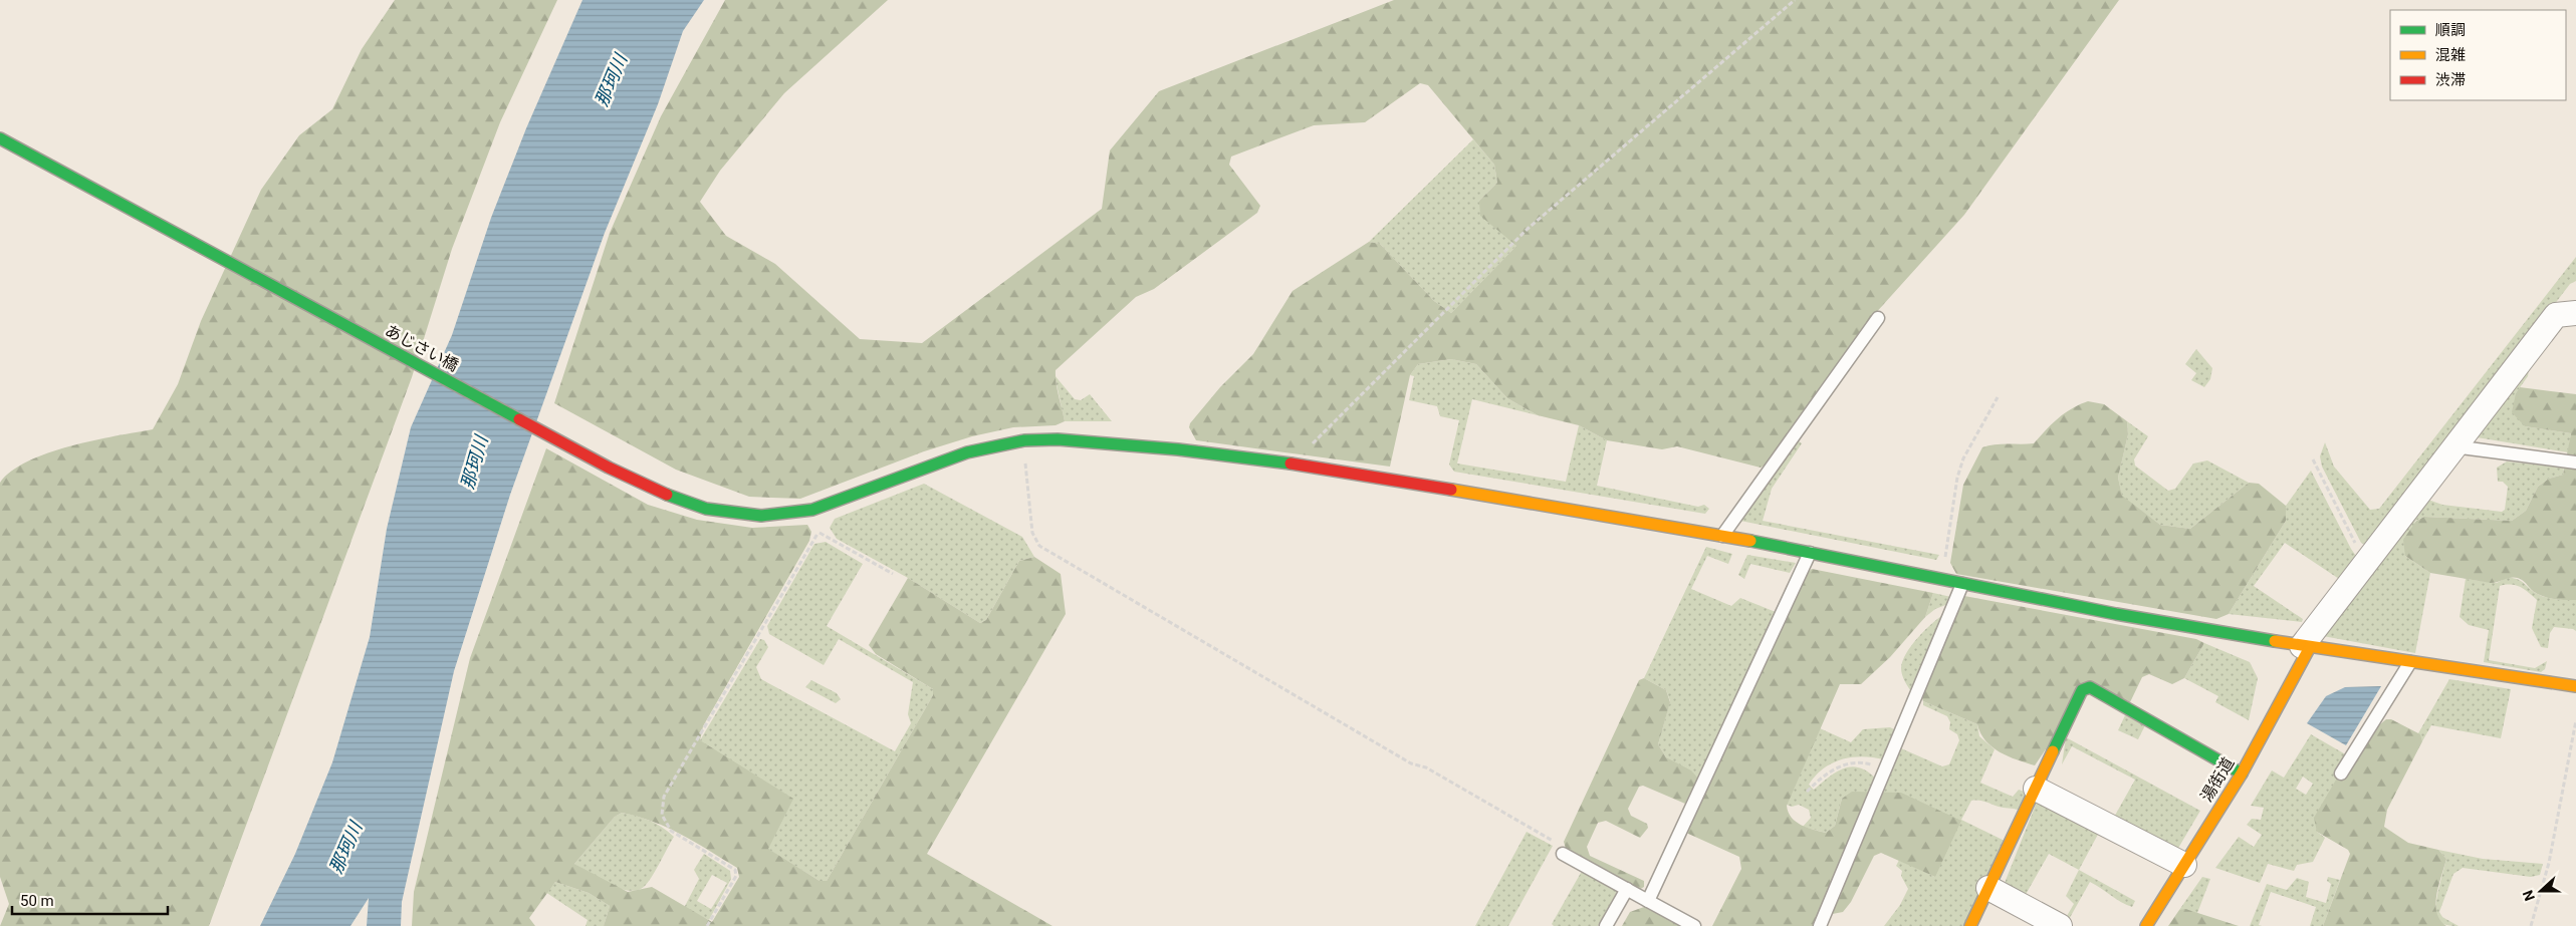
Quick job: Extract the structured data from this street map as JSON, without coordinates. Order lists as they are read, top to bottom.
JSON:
{
  "streets": {
    "street": ["あじさい橋", "湯街道"]
  },
  "crossings": [
    ["あじさい橋", "湯街道"]
  ],
  "water": ["那珂川"],
  "legend": ["順調", "混雑", "渋滞"],
  "scale_bar": "50 m",
  "north": "left"
}
